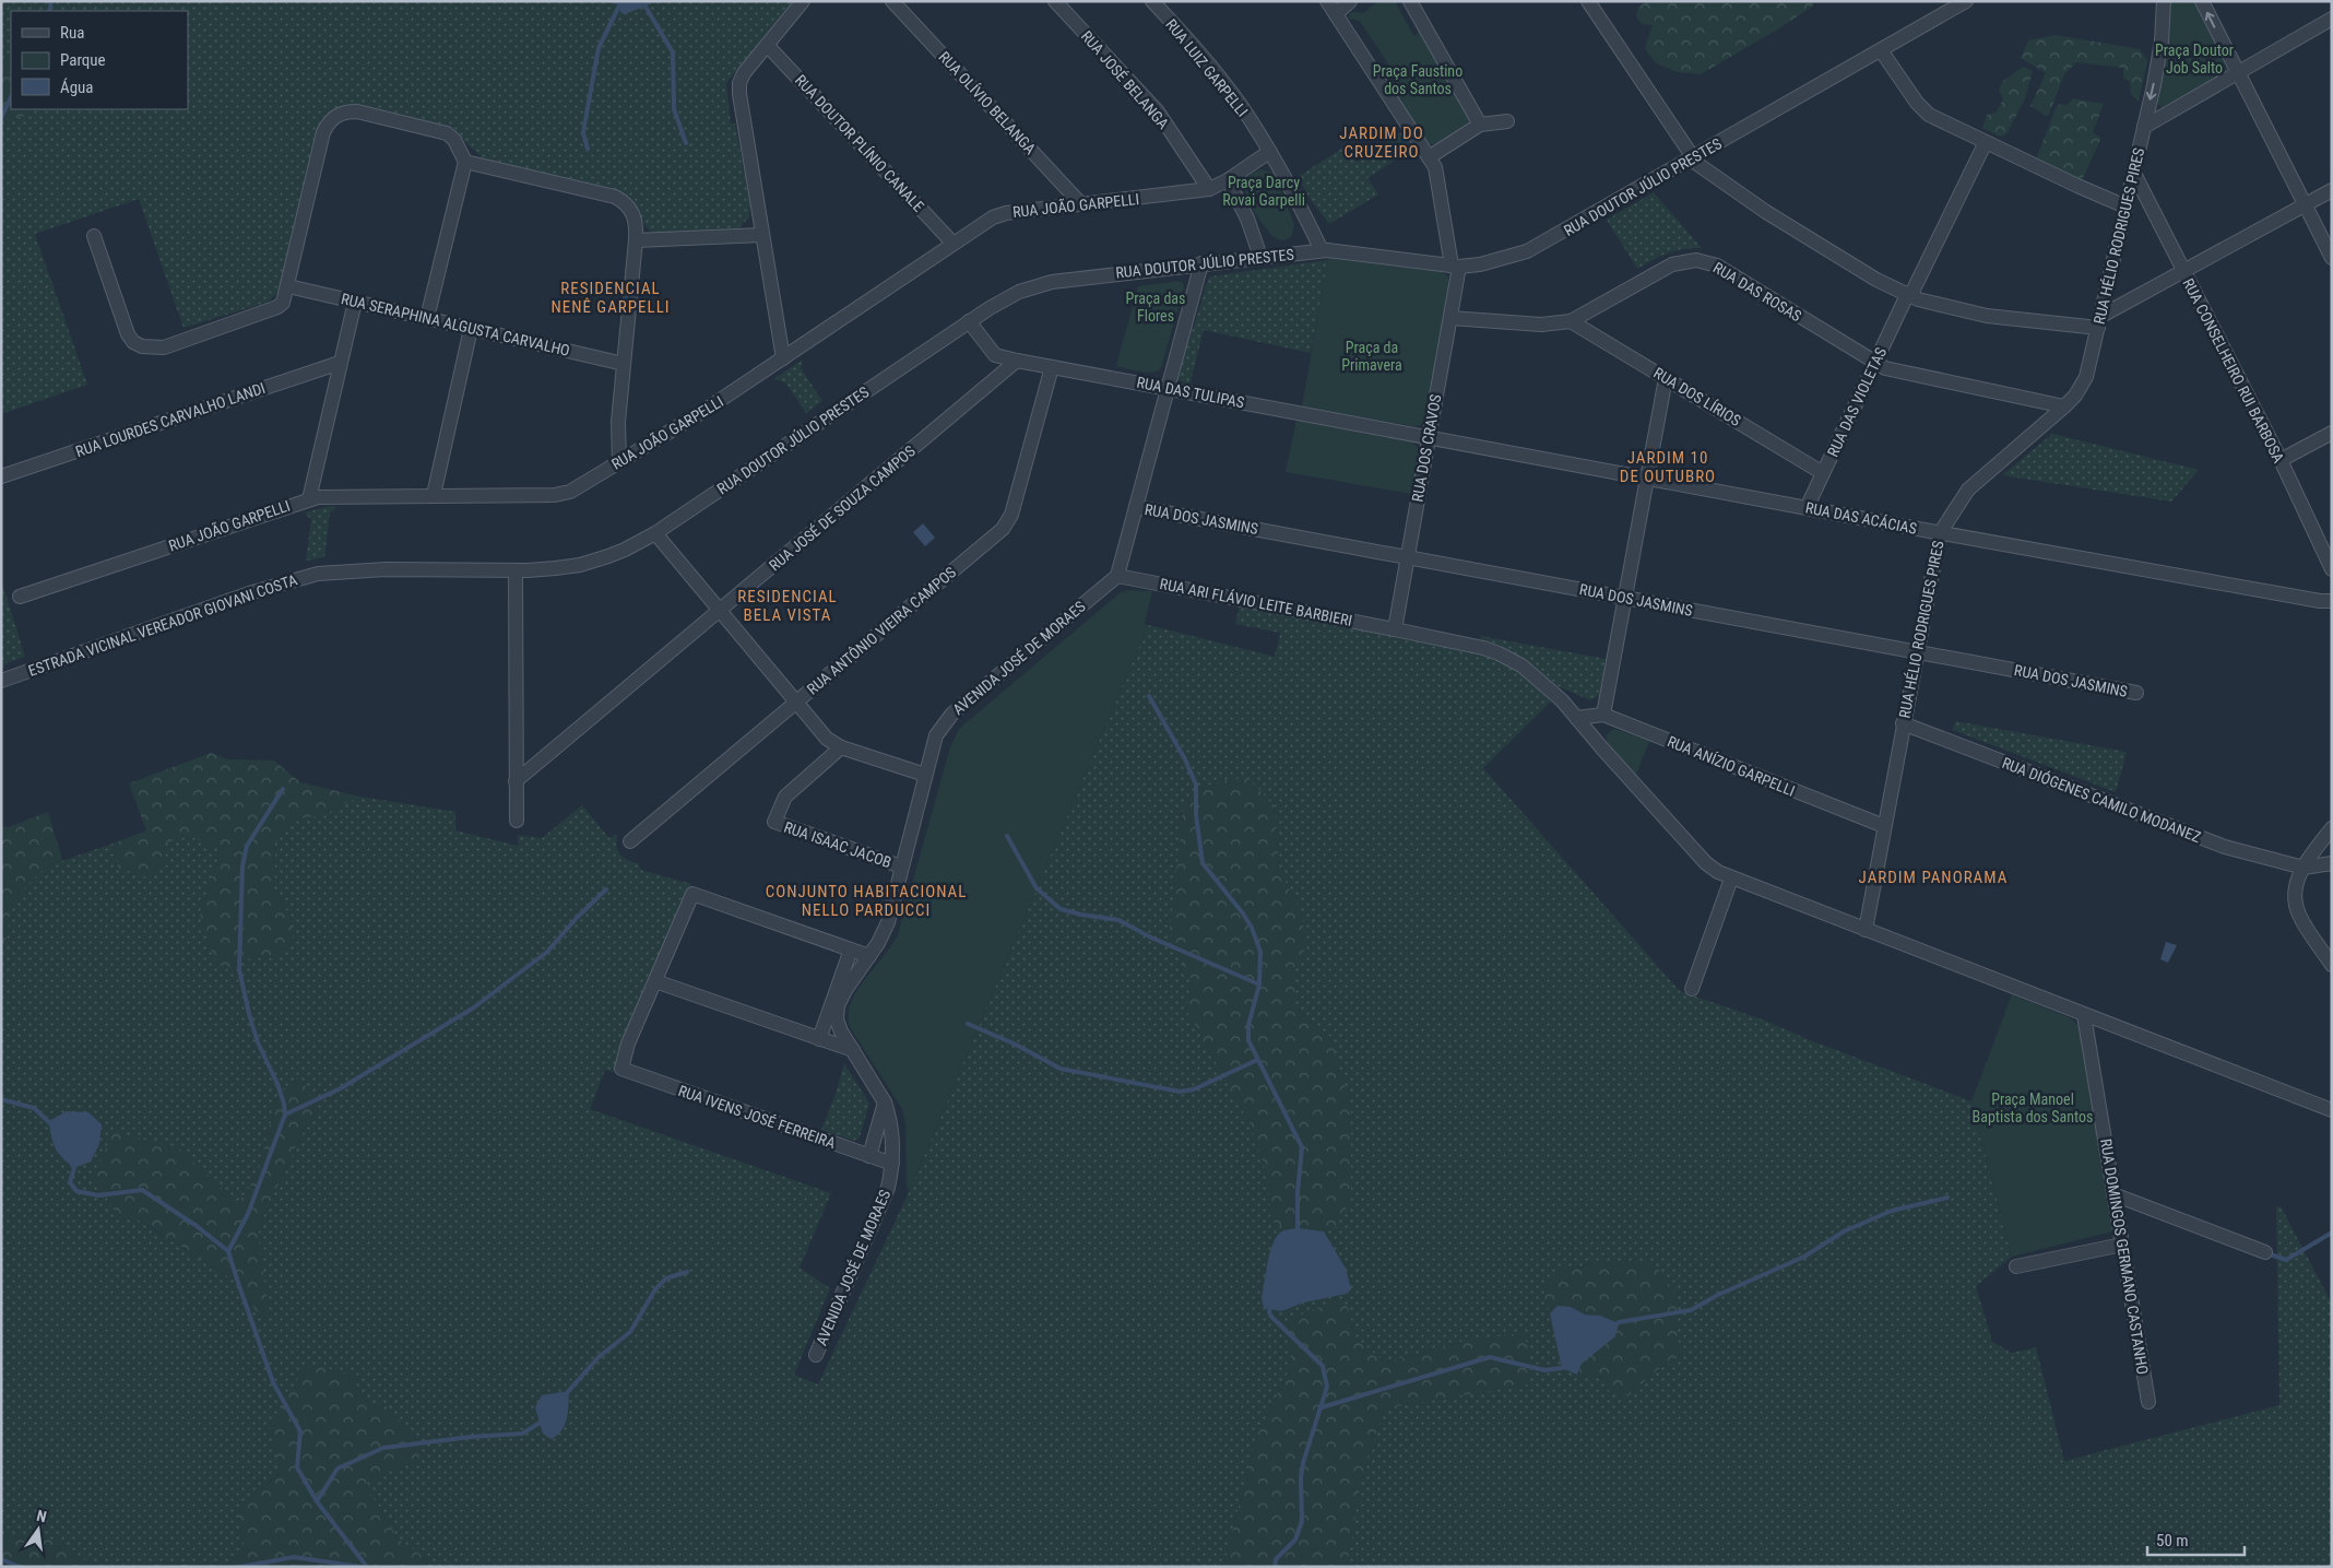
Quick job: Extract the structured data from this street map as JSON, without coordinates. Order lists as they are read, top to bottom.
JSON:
{
  "streets": {
    "street": [
      "RUA LUIZ GARPELLI",
      "RUA JOSÉ BELANGA",
      "RUA OLÍVIO BELANGA",
      "RUA DOUTOR PLÍNIO CANALE",
      "RUA DOUTOR JÚLIO PRESTES",
      "RUA JOÃO GARPELLI",
      "RUA HÉLIO RODRIGUES PIRES",
      "RUA DAS ROSAS",
      "RUA SERAPHINA ALGUSTA CARVALHO",
      "RUA CONSELHEIRO RUI BARBOSA",
      "RUA DAS TULIPAS",
      "RUA DOS LÍRIOS",
      "RUA DAS VIOLETAS",
      "RUA LOURDES CARVALHO LANDI",
      "RUA DOS CRAVOS",
      "RUA JOSÉ DE SOUZA CAMPOS",
      "RUA DAS ACÁCIAS",
      "RUA DOS JASMINS",
      "RUA ARI FLÁVIO LEITE BARBIERI",
      "ESTRADA VICINAL VEREADOR GIOVANI COSTA",
      "RUA ANTÔNIO VIEIRA CAMPOS",
      "AVENIDA JOSÉ DE MORAES",
      "RUA ANÍZIO GARPELLI",
      "RUA DIÓGENES CAMILO MODANEZ",
      "RUA ISAAC JACOB",
      "RUA IVENS JOSÉ FERREIRA",
      "RUA DOMINGOS GERMANO CASTANHO"
    ]
  },
  "crossings": [
    ["RUA LUIZ GARPELLI", "RUA DOUTOR JÚLIO PRESTES"],
    ["RUA LUIZ GARPELLI", "RUA JOÃO GARPELLI"],
    ["RUA JOSÉ BELANGA", "RUA JOÃO GARPELLI"],
    ["RUA OLÍVIO BELANGA", "RUA JOÃO GARPELLI"],
    ["RUA DOUTOR PLÍNIO CANALE", "RUA JOÃO GARPELLI"],
    ["RUA DOUTOR JÚLIO PRESTES", "RUA DOS CRAVOS"],
    ["RUA DOUTOR JÚLIO PRESTES", "ESTRADA VICINAL VEREADOR GIOVANI COSTA"],
    ["RUA HÉLIO RODRIGUES PIRES", "RUA DAS ROSAS"],
    ["RUA HÉLIO RODRIGUES PIRES", "RUA CONSELHEIRO RUI BARBOSA"],
    ["RUA HÉLIO RODRIGUES PIRES", "RUA DAS ACÁCIAS"],
    ["RUA HÉLIO RODRIGUES PIRES", "RUA DOS JASMINS"],
    ["RUA HÉLIO RODRIGUES PIRES", "RUA ARI FLÁVIO LEITE BARBIERI"],
    ["RUA HÉLIO RODRIGUES PIRES", "RUA ANÍZIO GARPELLI"],
    ["RUA HÉLIO RODRIGUES PIRES", "RUA DIÓGENES CAMILO MODANEZ"],
    ["RUA DAS ROSAS", "RUA DOS LÍRIOS"],
    ["RUA DAS ROSAS", "RUA DAS VIOLETAS"],
    ["RUA DAS ROSAS", "RUA DOS CRAVOS"],
    ["RUA DAS TULIPAS", "RUA DOS CRAVOS"],
    ["RUA DAS TULIPAS", "RUA JOSÉ DE SOUZA CAMPOS"],
    ["RUA DAS TULIPAS", "RUA DAS ACÁCIAS"],
    ["RUA DAS TULIPAS", "RUA ANTÔNIO VIEIRA CAMPOS"],
    ["RUA DOS LÍRIOS", "RUA DAS VIOLETAS"],
    ["RUA DAS VIOLETAS", "RUA DAS ACÁCIAS"],
    ["RUA DOS CRAVOS", "RUA DAS ACÁCIAS"],
    ["RUA DOS CRAVOS", "RUA DOS JASMINS"],
    ["RUA DOS CRAVOS", "RUA ARI FLÁVIO LEITE BARBIERI"],
    ["RUA ARI FLÁVIO LEITE BARBIERI", "AVENIDA JOSÉ DE MORAES"],
    ["RUA ARI FLÁVIO LEITE BARBIERI", "RUA ANÍZIO GARPELLI"],
    ["RUA ARI FLÁVIO LEITE BARBIERI", "RUA DOMINGOS GERMANO CASTANHO"],
    ["AVENIDA JOSÉ DE MORAES", "RUA ISAAC JACOB"],
    ["AVENIDA JOSÉ DE MORAES", "RUA IVENS JOSÉ FERREIRA"]
  ],
  "districts": [
    "JARDIM DO CRUZEIRO",
    "RESIDENCIAL NENÊ GARPELLI",
    "JARDIM 10 DE OUTUBRO",
    "RESIDENCIAL BELA VISTA",
    "JARDIM PANORAMA",
    "CONJUNTO HABITACIONAL NELLO PARDUCCI"
  ],
  "parks": [
    "Praça Doutor Job Salto",
    "Praça Faustino dos Santos",
    "Praça Darcy Rovai Garpelli",
    "Praça das Flores",
    "Praça da Primavera",
    "Praça Manoel Baptista dos Santos"
  ],
  "legend": ["Rua", "Parque", "Água"],
  "scale_bar": "50 m",
  "north": "top"
}
